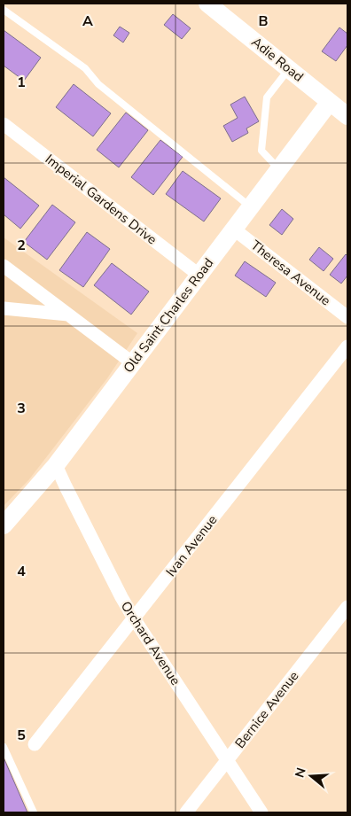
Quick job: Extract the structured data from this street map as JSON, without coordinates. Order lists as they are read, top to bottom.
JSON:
{
  "streets": {
    "street": [
      "Adie Road",
      "Imperial Gardens Drive",
      "Theresa Avenue",
      "Old Saint Charles Road",
      "Ivan Avenue",
      "Orchard Avenue",
      "Bernice Avenue"
    ]
  },
  "crossings": [
    ["Adie Road", "Old Saint Charles Road"],
    ["Imperial Gardens Drive", "Old Saint Charles Road"],
    ["Theresa Avenue", "Old Saint Charles Road"],
    ["Old Saint Charles Road", "Orchard Avenue"],
    ["Ivan Avenue", "Orchard Avenue"],
    ["Orchard Avenue", "Bernice Avenue"]
  ],
  "north": "left",
  "grid": {
    "columns": ["A", "B"],
    "rows": [
      "1",
      "2",
      "3",
      "4",
      "5"
    ]
  }
}
